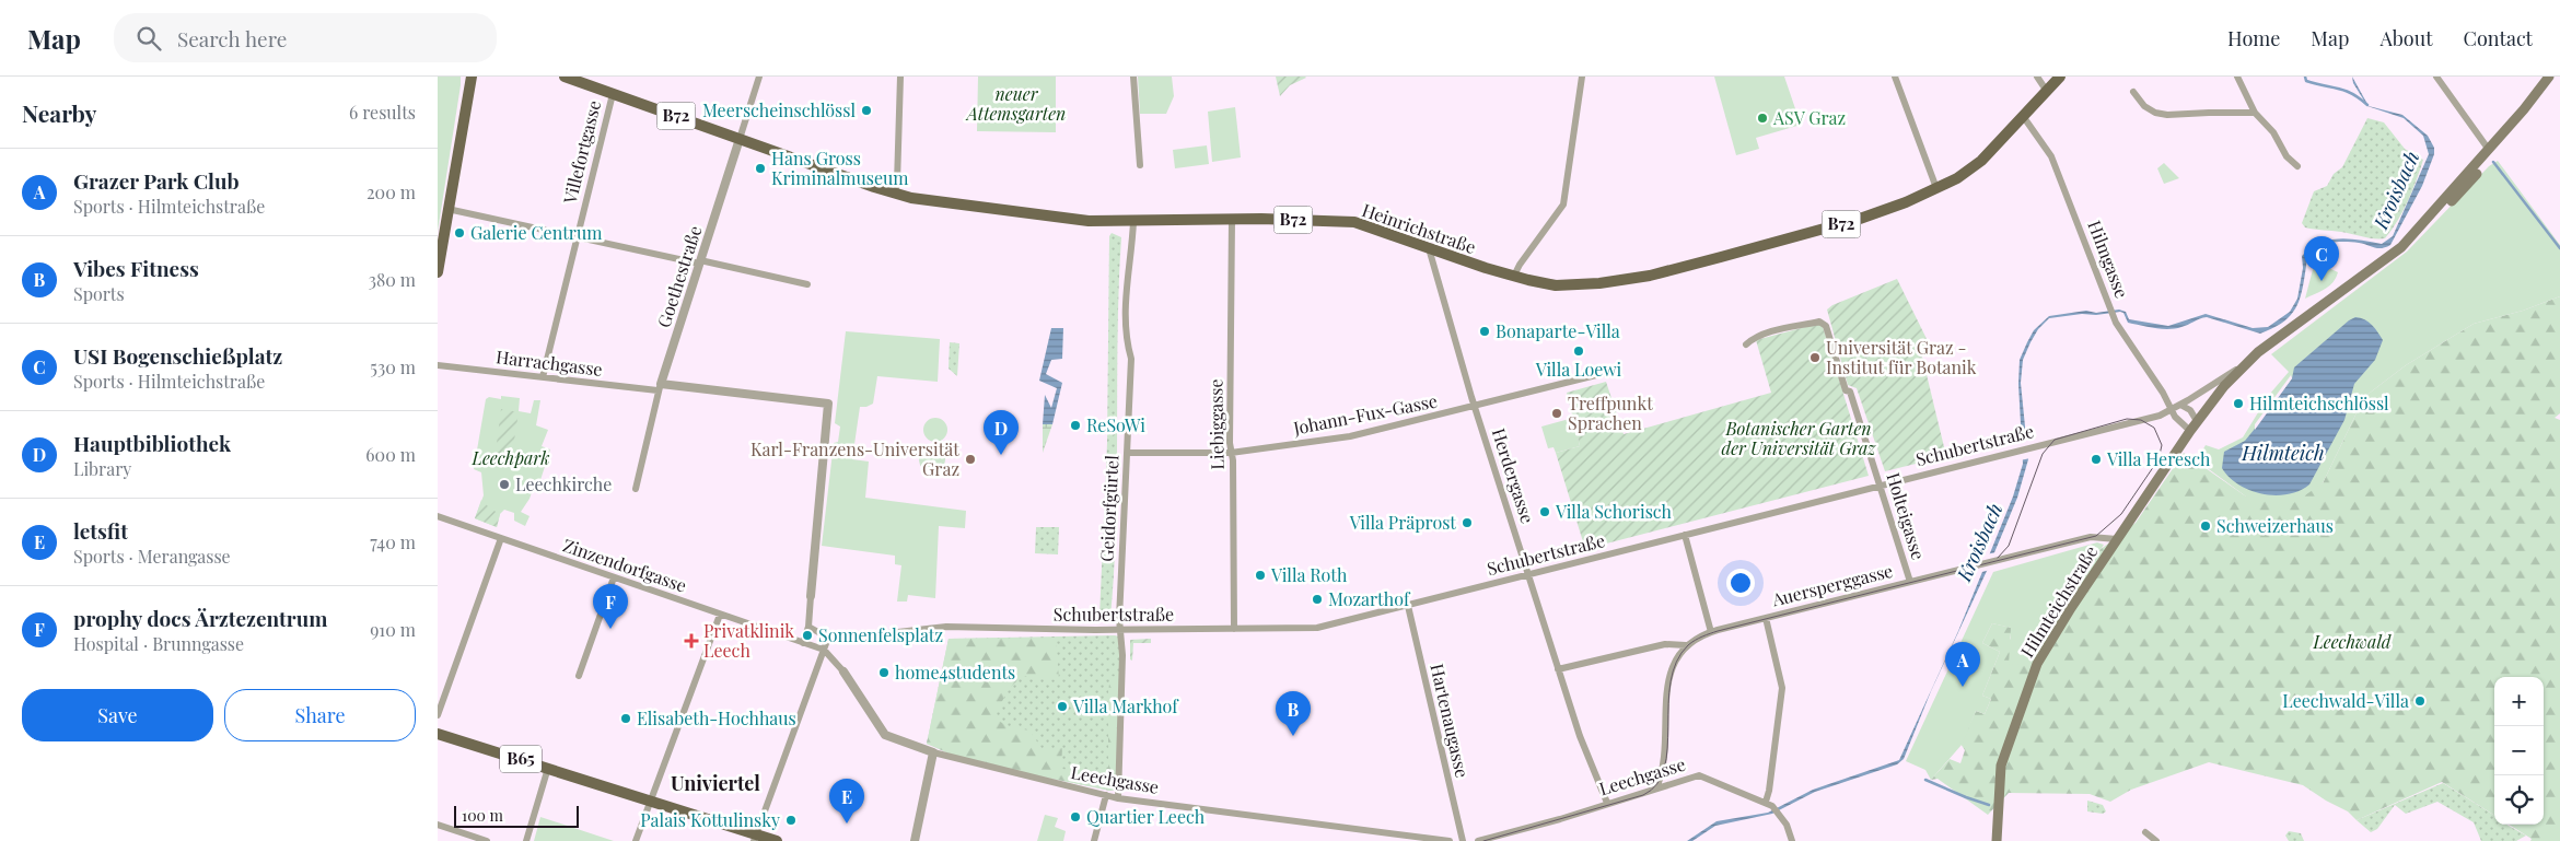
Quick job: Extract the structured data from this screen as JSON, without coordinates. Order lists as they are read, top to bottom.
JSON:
{
  "streets": {
    "main road": [
      "B72",
      "Heinrichstraße",
      "Hilmteichstraße",
      "B65"
    ],
    "street": [
      "Villefortgasse",
      "Hilmgasse",
      "Goethestraße",
      "Harrachgasse",
      "Johann-Fux-Gasse",
      "Liebiggasse",
      "Schubertstraße",
      "Herdergasse",
      "Geidorfgürtel",
      "Holteigasse",
      "Zinzendorfgasse",
      "Auersperggasse",
      "Hartenaugasse",
      "Leechgasse"
    ]
  },
  "crossings": [
    ["Villefortgasse", "Heinrichstraße"],
    ["Villefortgasse", "Harrachgasse"],
    ["Heinrichstraße", "Hilmgasse"],
    ["Heinrichstraße", "Goethestraße"],
    ["Heinrichstraße", "Liebiggasse"],
    ["Heinrichstraße", "Herdergasse"],
    ["Heinrichstraße", "Geidorfgürtel"],
    ["Hilmgasse", "Schubertstraße"],
    ["Goethestraße", "Harrachgasse"],
    ["Johann-Fux-Gasse", "Liebiggasse"],
    ["Johann-Fux-Gasse", "Herdergasse"],
    ["Johann-Fux-Gasse", "Geidorfgürtel"],
    ["Liebiggasse", "Schubertstraße"],
    ["Schubertstraße", "Herdergasse"],
    ["Schubertstraße", "Geidorfgürtel"],
    ["Schubertstraße", "Holteigasse"],
    ["Schubertstraße", "Hilmteichstraße"],
    ["Schubertstraße", "Hartenaugasse"],
    ["Herdergasse", "Auersperggasse"],
    ["Herdergasse", "Leechgasse"],
    ["Geidorfgürtel", "Leechgasse"],
    ["Holteigasse", "Auersperggasse"],
    ["Auersperggasse", "Hilmteichstraße"]
  ],
  "districts": ["Univiertel"],
  "water": ["Kroisbach", "Hilmteich"],
  "parks": [
    "neuer Attemsgarten",
    "Botanischer Garten der Universität Graz",
    "Leechpark",
    "Leechwald"
  ],
  "places": {
    "other": [
      "Meerscheinschlössl",
      "ASV Graz",
      "Hans Gross Kriminalmuseum",
      "Galerie Centrum",
      "Bonaparte-Villa",
      "Villa Loewi",
      "Universität Graz - Institut für Botanik",
      "Hilmteichschlössl",
      "Treffpunkt Sprachen",
      "ReSoWi",
      "Karl-Franzens-Universität Graz",
      "Villa Heresch",
      "Leechkirche",
      "Villa Schorisch",
      "Villa Präprost",
      "Schweizerhaus",
      "Villa Roth",
      "Mozarthof",
      "Sonnenfelsplatz",
      "home4students",
      "Leechwald-Villa",
      "Villa Markhof",
      "Elisabeth-Hochhaus",
      "Quartier Leech",
      "Palais Kottulinsky"
    ],
    "health": ["Privatklinik Leech"]
  },
  "scale_bar": "100 m",
  "page": {
    "header": "Map",
    "search": "Search here",
    "nav": [
      "Home",
      "Map",
      "About",
      "Contact"
    ],
    "heading": ["Nearby", "6 results"],
    "list": [
      {
        "mark": "A",
        "name": "Grazer Park Club",
        "note": "Sports · Hilmteichstraße",
        "value": "200 m"
      },
      {
        "mark": "B",
        "name": "Vibes Fitness",
        "note": "Sports",
        "value": "380 m"
      },
      {
        "mark": "C",
        "name": "USI Bogenschießplatz",
        "note": "Sports · Hilmteichstraße",
        "value": "530 m"
      },
      {
        "mark": "D",
        "name": "Hauptbibliothek",
        "note": "Library",
        "value": "600 m"
      },
      {
        "mark": "E",
        "name": "letsfit",
        "note": "Sports · Merangasse",
        "value": "740 m"
      },
      {
        "mark": "F",
        "name": "prophy docs Ärztezentrum",
        "note": "Hospital · Brunngasse",
        "value": "910 m"
      }
    ],
    "pins": [
      "C",
      "D",
      "F",
      "A",
      "B",
      "E"
    ],
    "buttons": ["Save", "Share"],
    "map_buttons": ["+", "−"],
    "scale": "100 m"
  }
}
